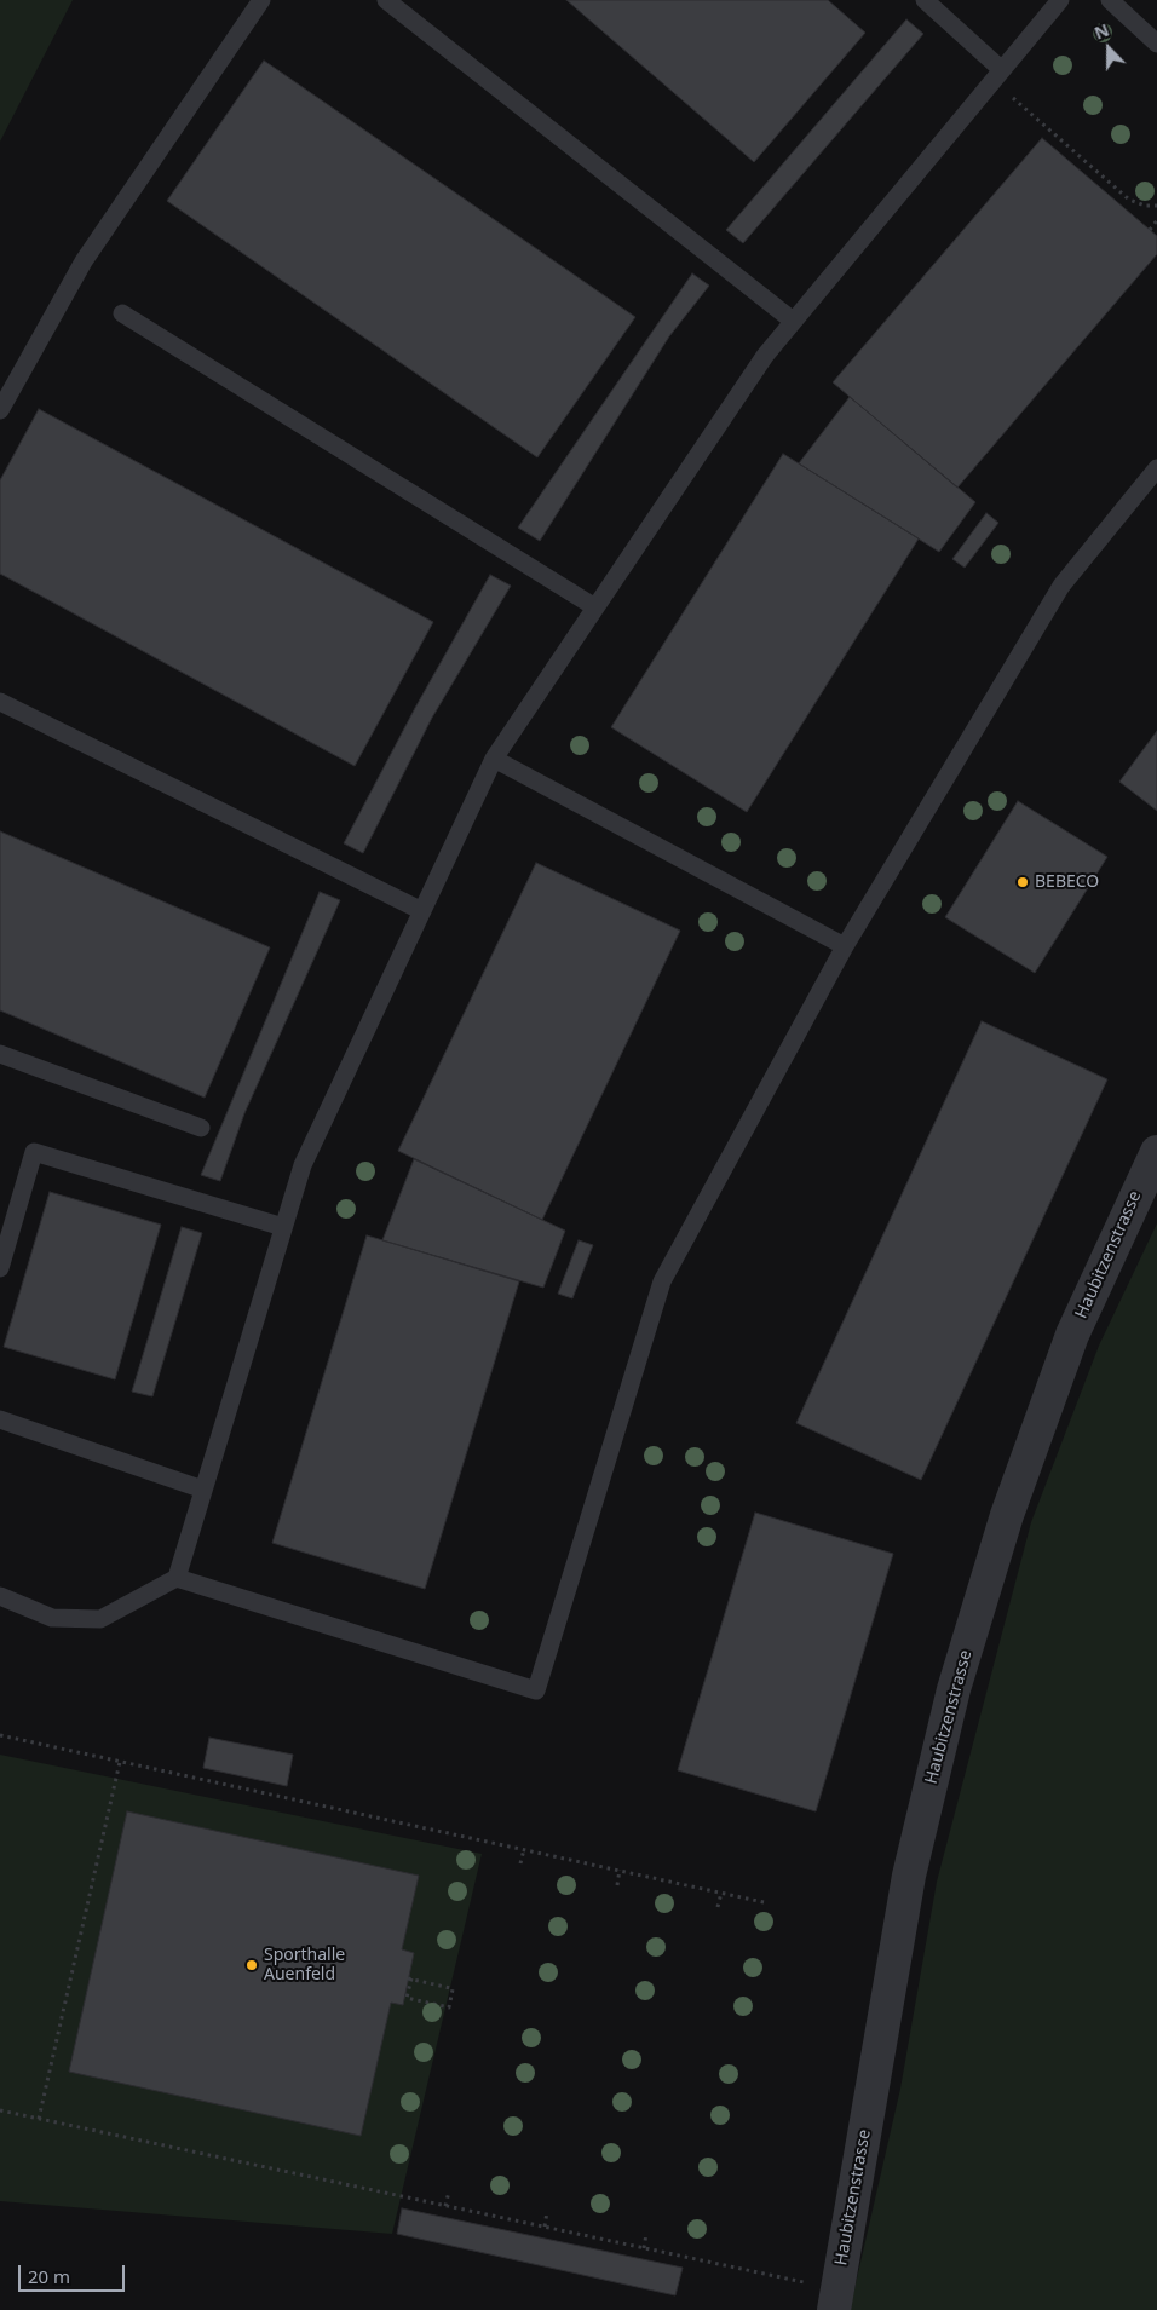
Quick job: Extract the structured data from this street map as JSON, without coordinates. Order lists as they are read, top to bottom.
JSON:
{
  "streets": {
    "street": ["Haubitzenstrasse"]
  },
  "places": ["BEBECO", "Sporthalle Auenfeld"],
  "scale_bar": "20 m",
  "north": "top"
}
